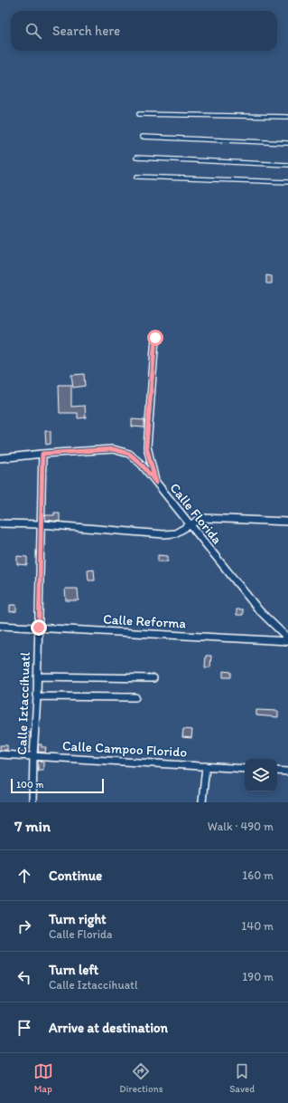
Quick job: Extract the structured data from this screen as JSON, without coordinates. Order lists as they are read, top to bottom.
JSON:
{
  "streets": {
    "street": [
      "Calle Florida",
      "Calle Reforma",
      "Calle Iztaccíhuatl",
      "Calle Campoo Florido"
    ]
  },
  "crossings": [
    ["Calle Florida", "Calle Iztaccíhuatl"],
    ["Calle Reforma", "Calle Iztaccíhuatl"],
    ["Calle Iztaccíhuatl", "Calle Campoo Florido"]
  ],
  "scale_bar": "100 m",
  "page": {
    "search": "Search here",
    "scale": "100 m",
    "heading": ["7 min", "Walk · 490 m"],
    "list": [
      ["Continue", "160 m"],
      ["Turn right", "Calle Florida", "140 m"],
      ["Turn left", "Calle Iztaccíhuatl", "190 m"],
      "Arrive at destination"
    ],
    "nav": ["Map", "Directions", "Saved"]
  }
}
